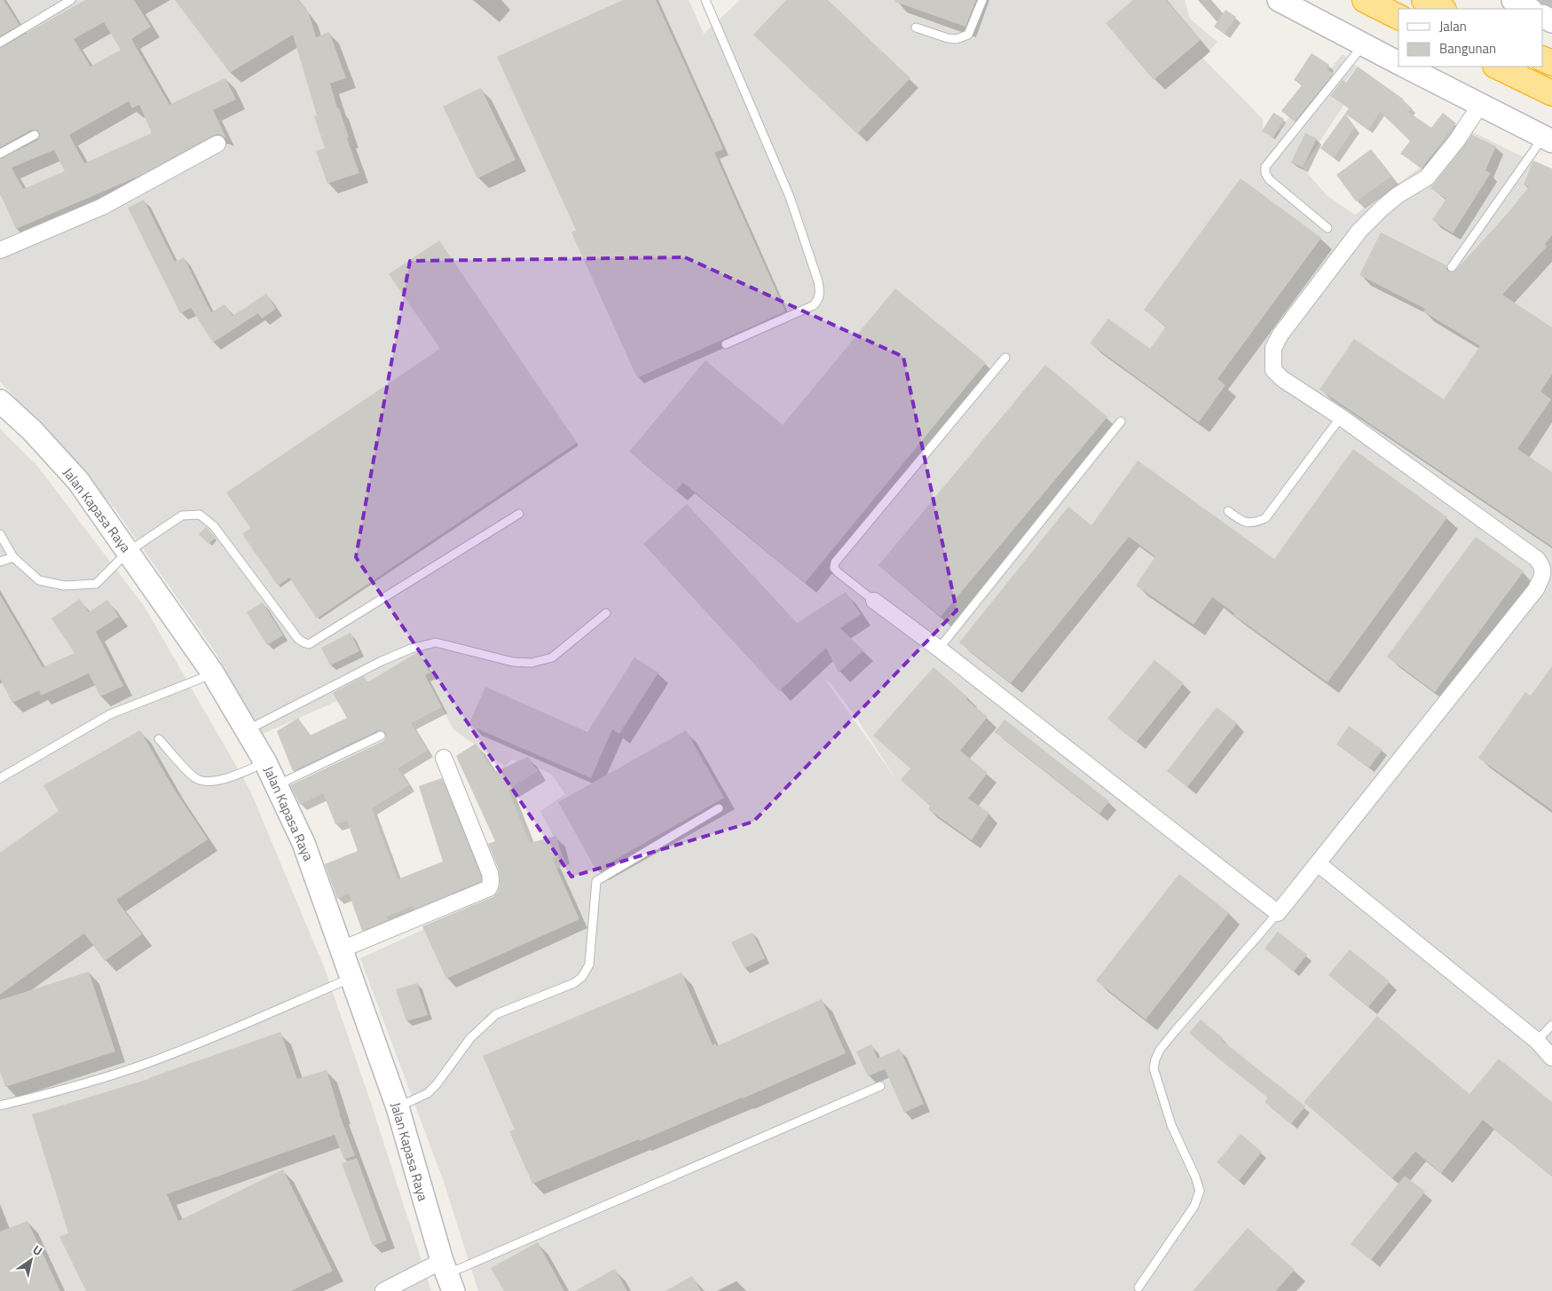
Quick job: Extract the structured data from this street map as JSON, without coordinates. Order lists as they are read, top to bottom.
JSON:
{
  "streets": {
    "main road": ["Jalan Kapasa Raya"]
  },
  "legend": ["Jalan", "Bangunan"],
  "north": "top right"
}
